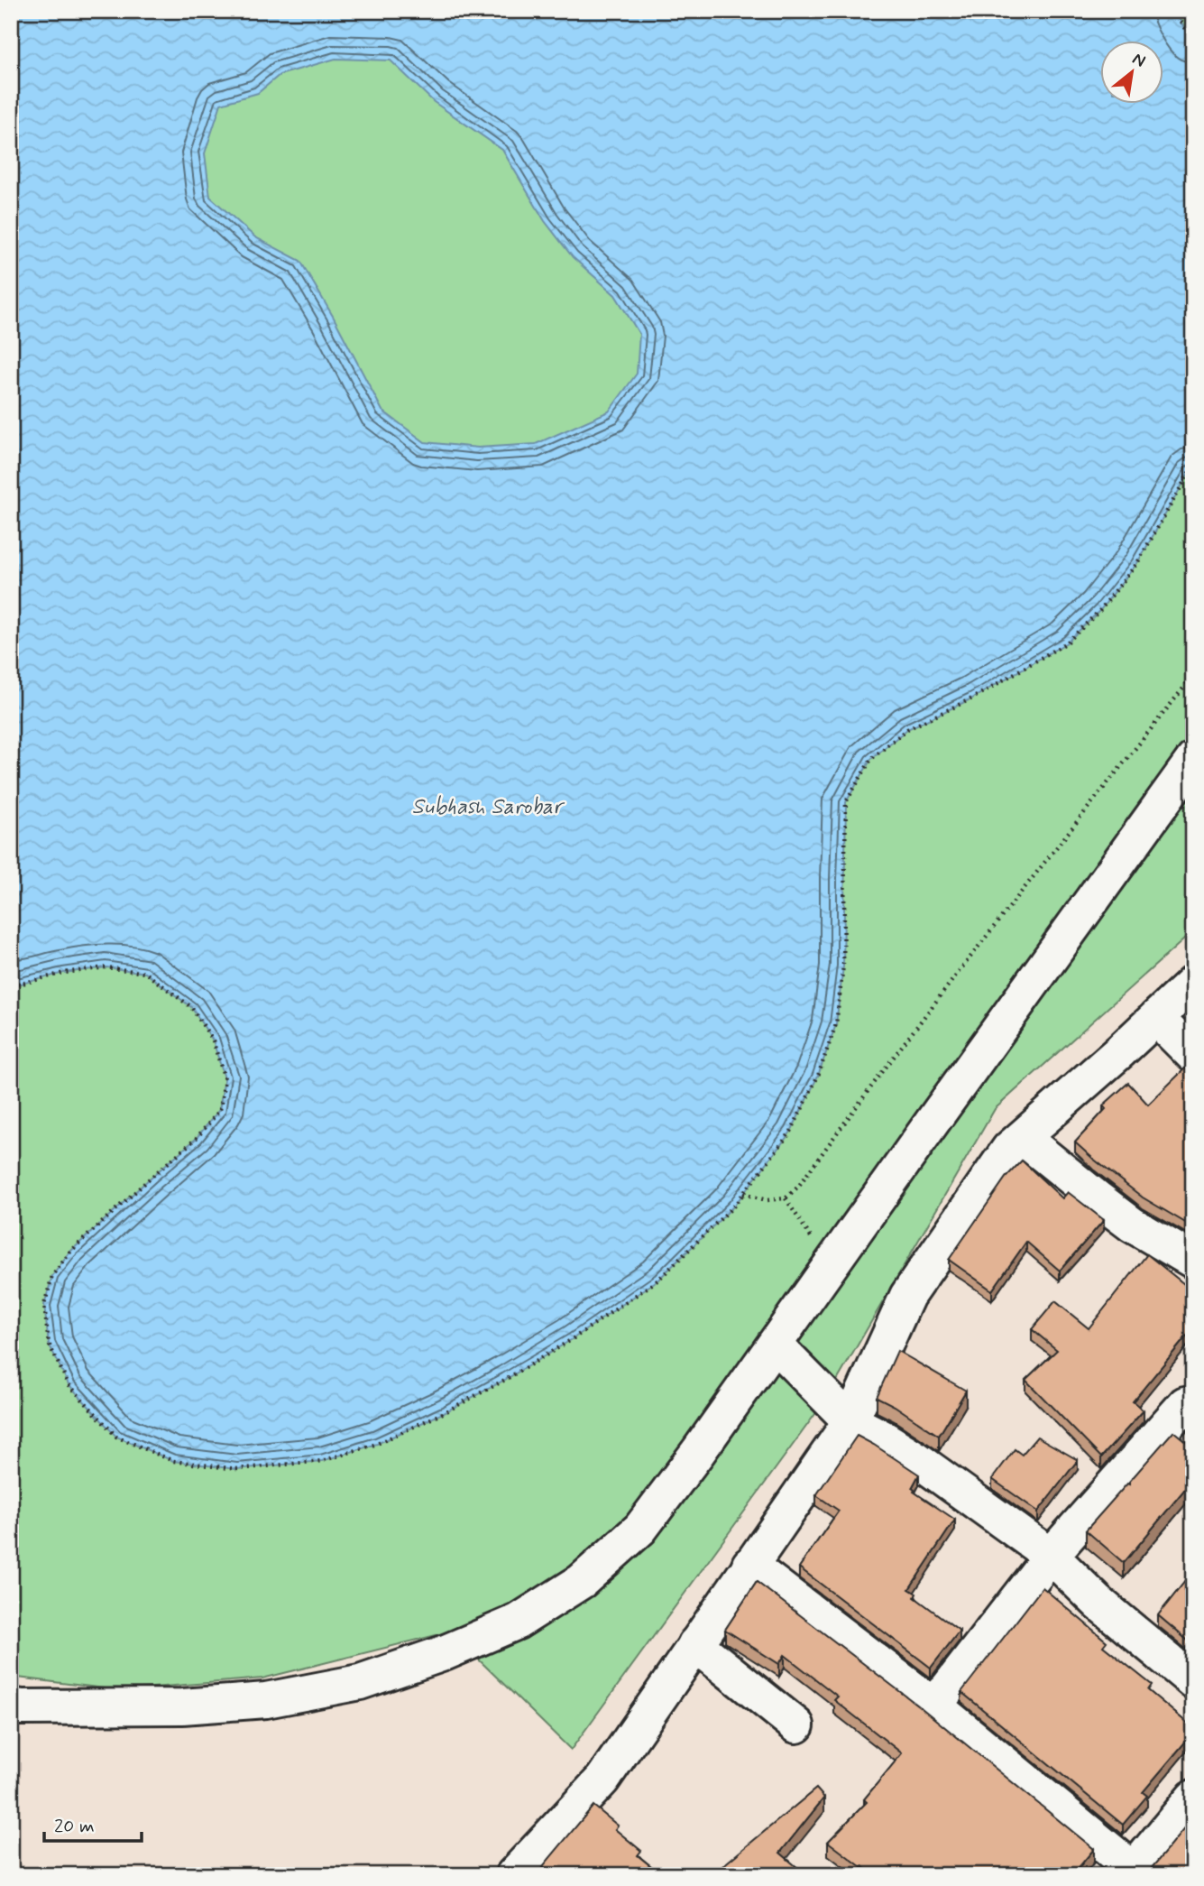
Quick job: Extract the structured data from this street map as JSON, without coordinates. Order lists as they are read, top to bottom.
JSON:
{
  "water": ["Subhash Sarobar"],
  "scale_bar": "20 m",
  "north": "top right"
}
